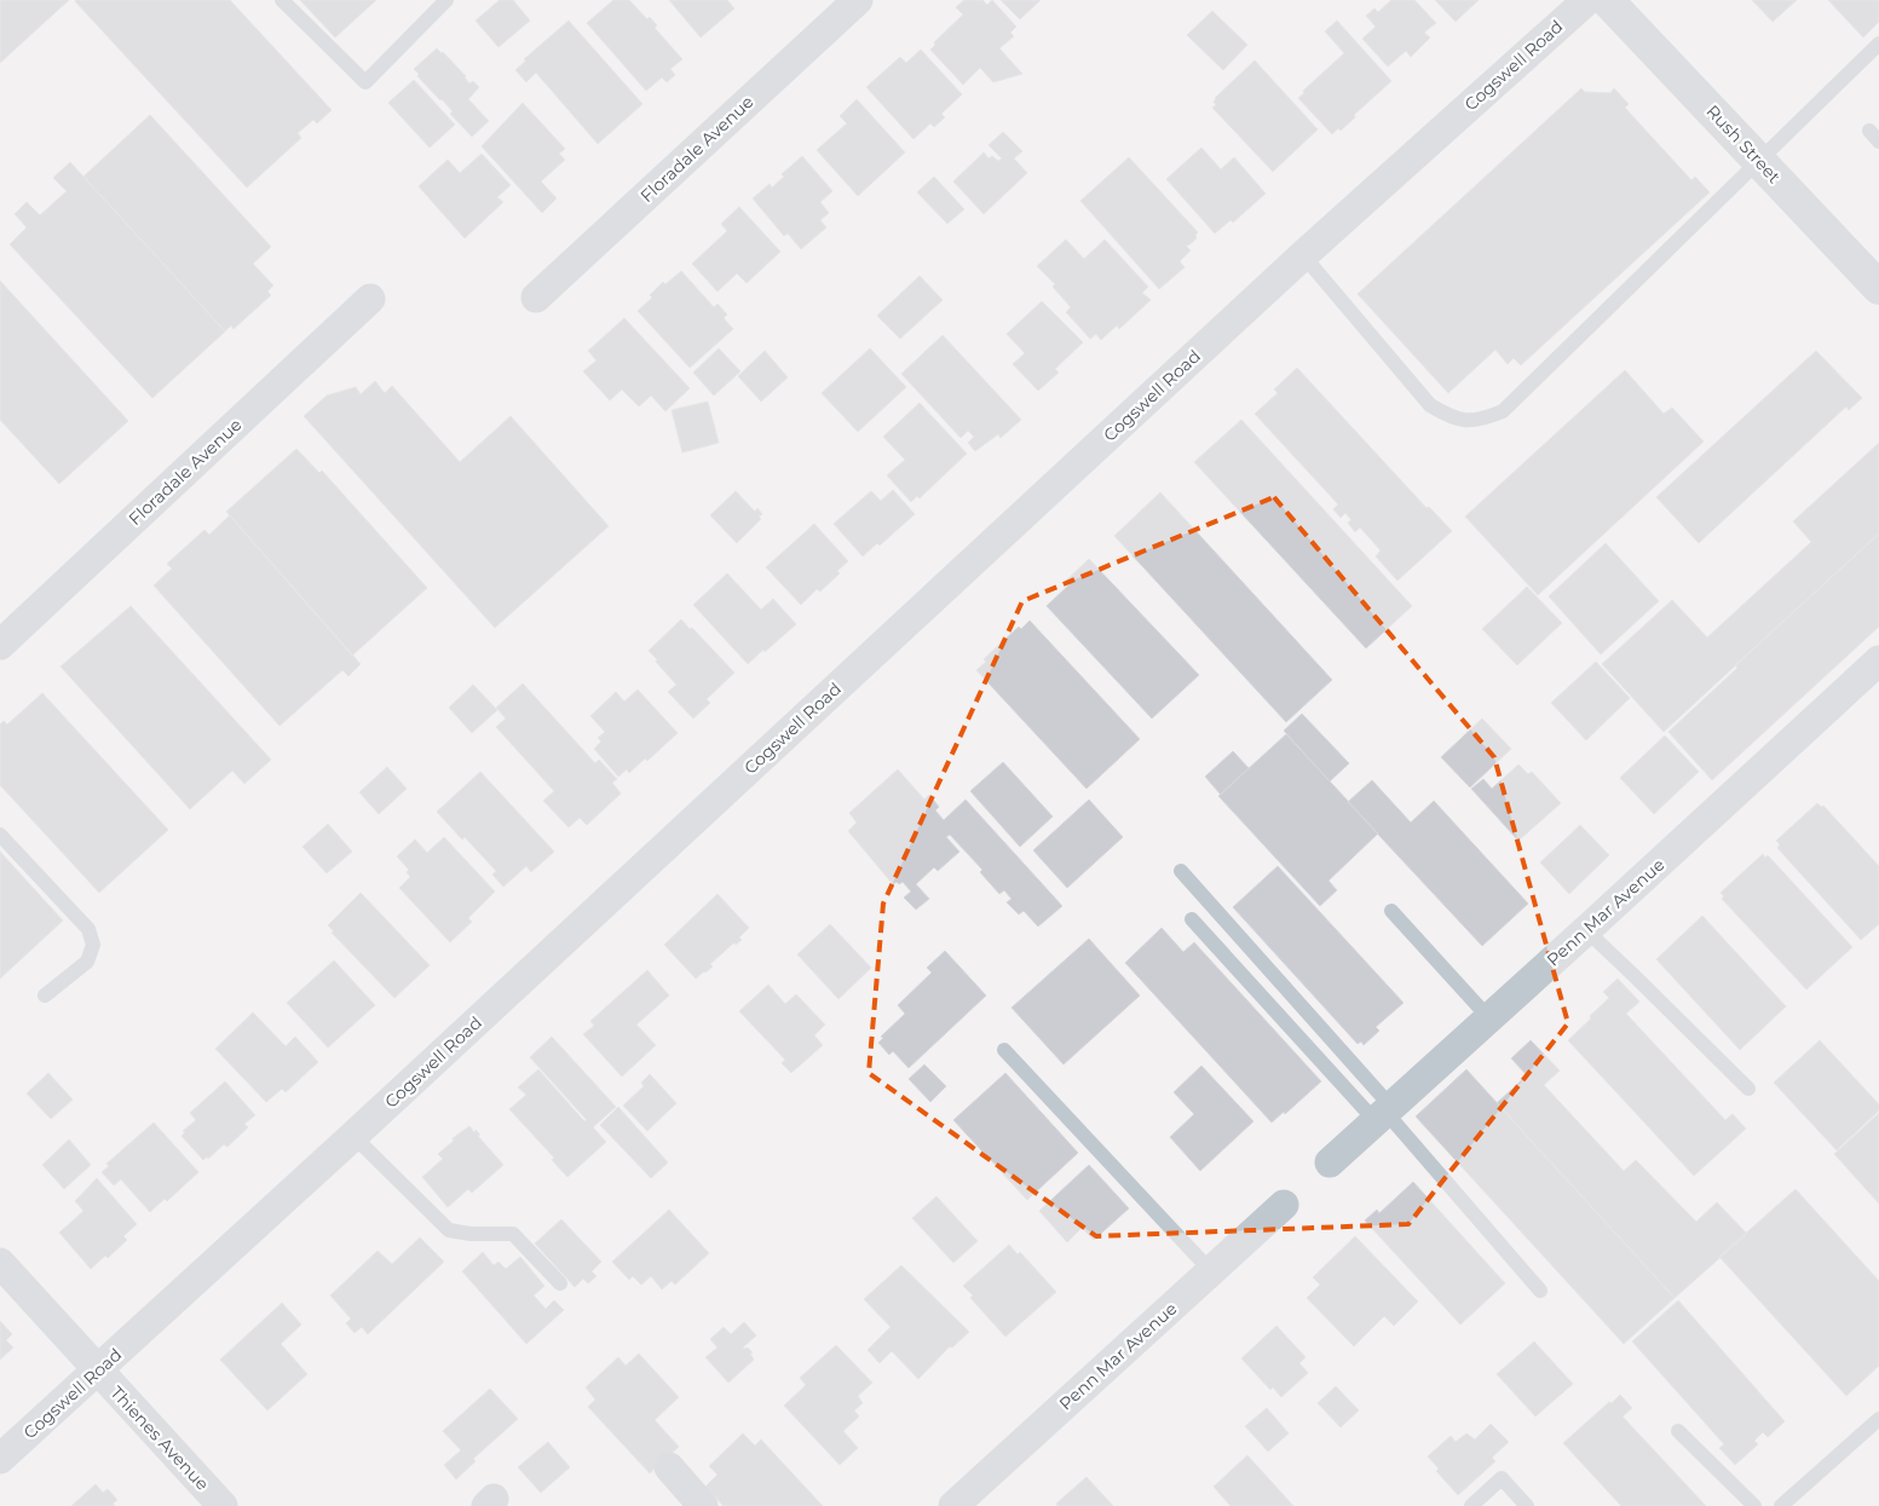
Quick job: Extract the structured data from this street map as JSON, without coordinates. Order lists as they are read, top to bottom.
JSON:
{
  "streets": {
    "street": [
      "Cogswell Road",
      "Rush Street",
      "Floradale Avenue",
      "Penn Mar Avenue",
      "Thienes Avenue"
    ]
  },
  "crossings": [
    ["Cogswell Road", "Rush Street"],
    ["Cogswell Road", "Thienes Avenue"]
  ]
}
